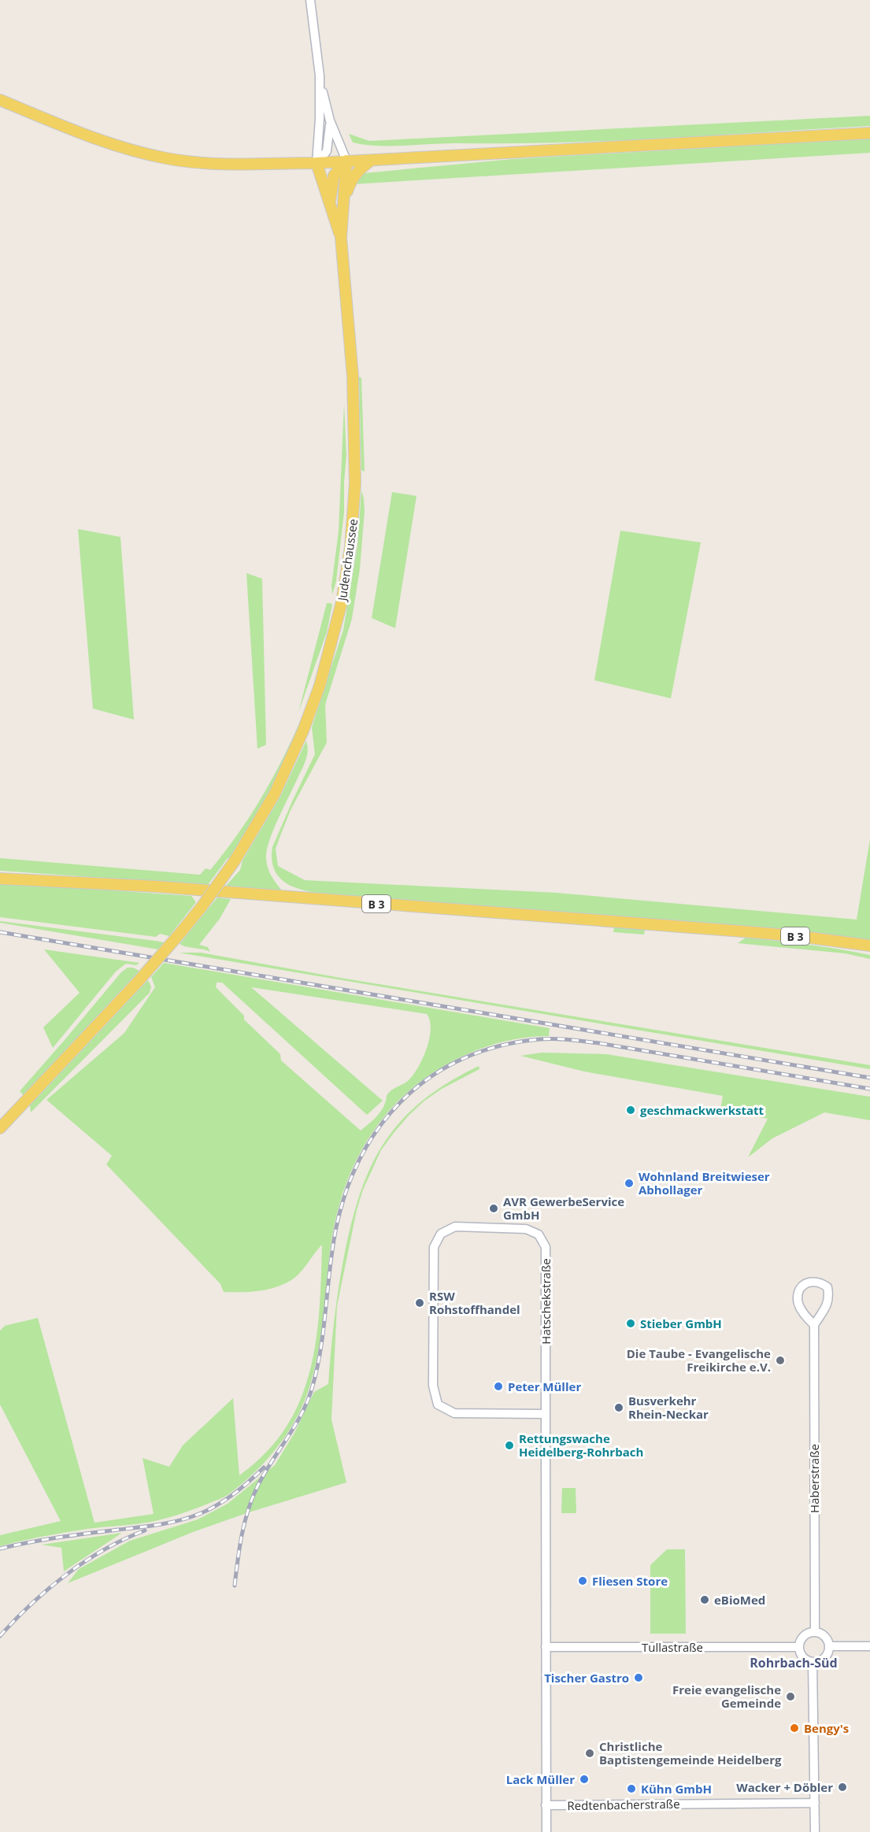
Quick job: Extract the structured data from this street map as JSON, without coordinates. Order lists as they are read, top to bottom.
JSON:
{
  "streets": {
    "main road": ["Judenchaussee", "B 3"],
    "street": [
      "Hatschekstraße",
      "Haberstraße",
      "Tullastraße",
      "Redtenbacherstraße"
    ]
  },
  "crossings": [
    ["Hatschekstraße", "Tullastraße"],
    ["Hatschekstraße", "Redtenbacherstraße"],
    ["Haberstraße", "Tullastraße"]
  ],
  "districts": ["Rohrbach-Süd"],
  "places": [
    "geschmackwerkstatt",
    "Wohnland Breitwieser Abhollager",
    "AVR GewerbeService GmbH",
    "RSW Rohstoffhandel",
    "Stieber GmbH",
    "Die Taube - Evangelische Freikirche e.V.",
    "Peter Müller",
    "Busverkehr Rhein-Neckar",
    "Rettungswache Heidelberg-Rohrbach",
    "Fliesen Store",
    "eBioMed",
    "Tischer Gastro",
    "Freie evangelische Gemeinde",
    "Bengy's",
    "Christliche Baptistengemeinde Heidelberg",
    "Lack Müller",
    "Wacker + Döbler",
    "Kühn GmbH"
  ]
}
